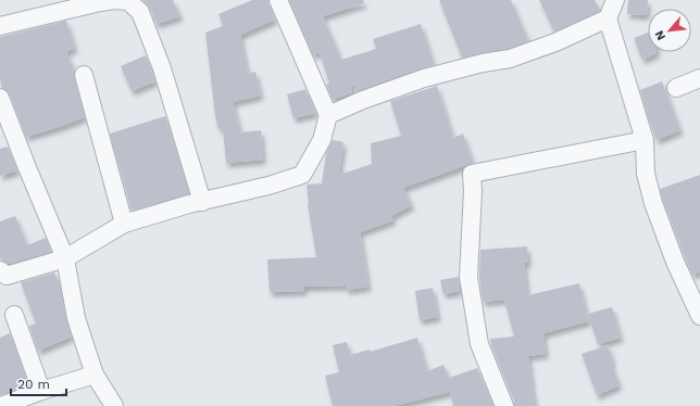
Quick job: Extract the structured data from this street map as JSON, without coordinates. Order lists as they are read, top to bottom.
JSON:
{
  "scale_bar": "20 m",
  "north": "bottom left"
}
